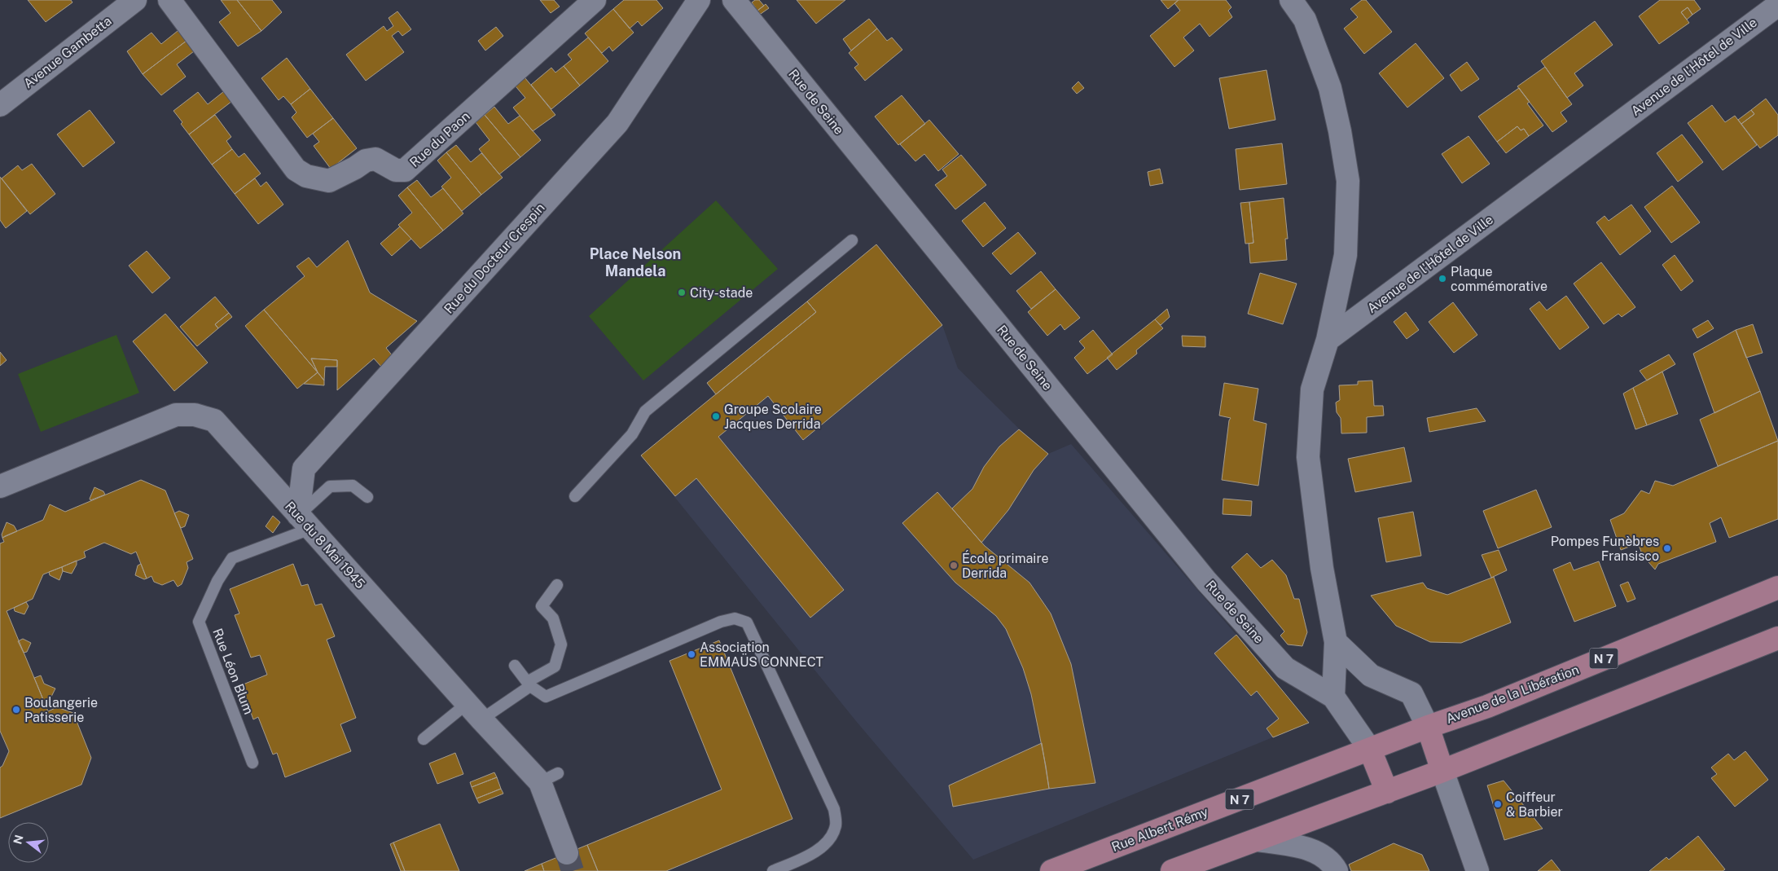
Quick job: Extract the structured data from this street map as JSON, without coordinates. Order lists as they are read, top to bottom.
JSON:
{
  "streets": {
    "main road": ["N 7", "Avenue de la Libération", "Rue Albert Rémy"],
    "street": [
      "Avenue Gambetta",
      "Avenue de l'Hôtel de Ville",
      "Rue de Seine",
      "Rue du Paon",
      "Rue du Docteur Crespin",
      "Rue du 8 Mai 1945"
    ],
    "lane": ["Rue Léon Blum"]
  },
  "crossings": [
    ["Rue du Docteur Crespin", "Rue du 8 Mai 1945"],
    ["Rue du Docteur Crespin", "Rue Léon Blum"],
    ["Rue du 8 Mai 1945", "Rue Léon Blum"],
    ["Avenue de la Libération", "Rue Albert Rémy"]
  ],
  "districts": ["Place Nelson Mandela"],
  "places": [
    "Plaque commémorative",
    "City-stade",
    "Groupe Scolaire Jacques Derrida",
    "Pompes Funèbres Fransisco",
    "École primaire Derrida",
    "Association EMMAÜS CONNECT",
    "Boulangerie Patisserie",
    "Coiffeur & Barbier"
  ],
  "north": "left"
}
